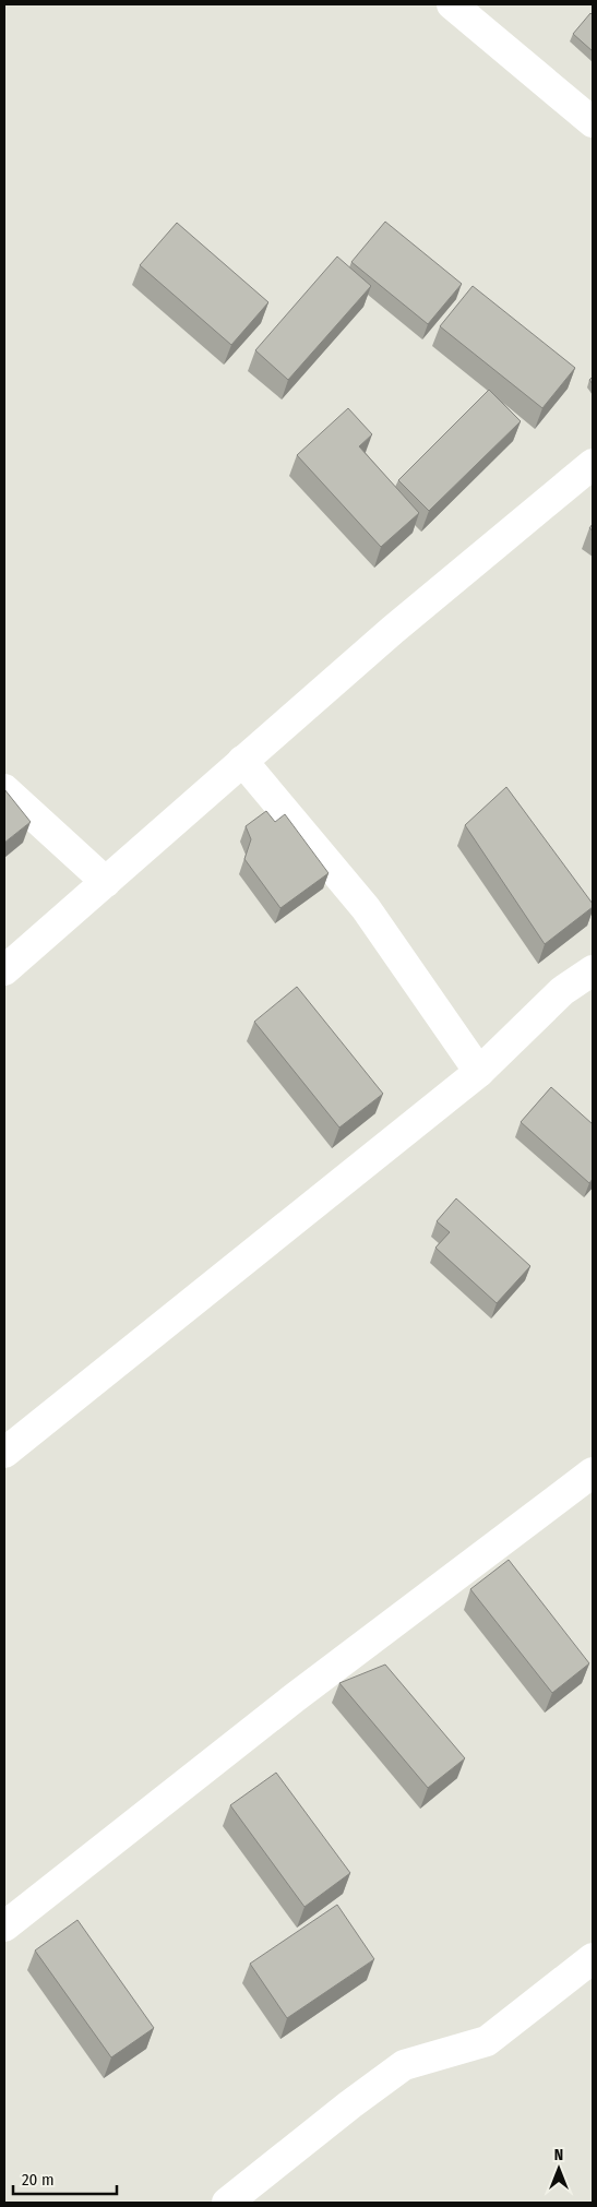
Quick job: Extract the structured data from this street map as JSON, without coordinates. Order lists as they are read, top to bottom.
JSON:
{
  "scale_bar": "20 m",
  "north": "top"
}
